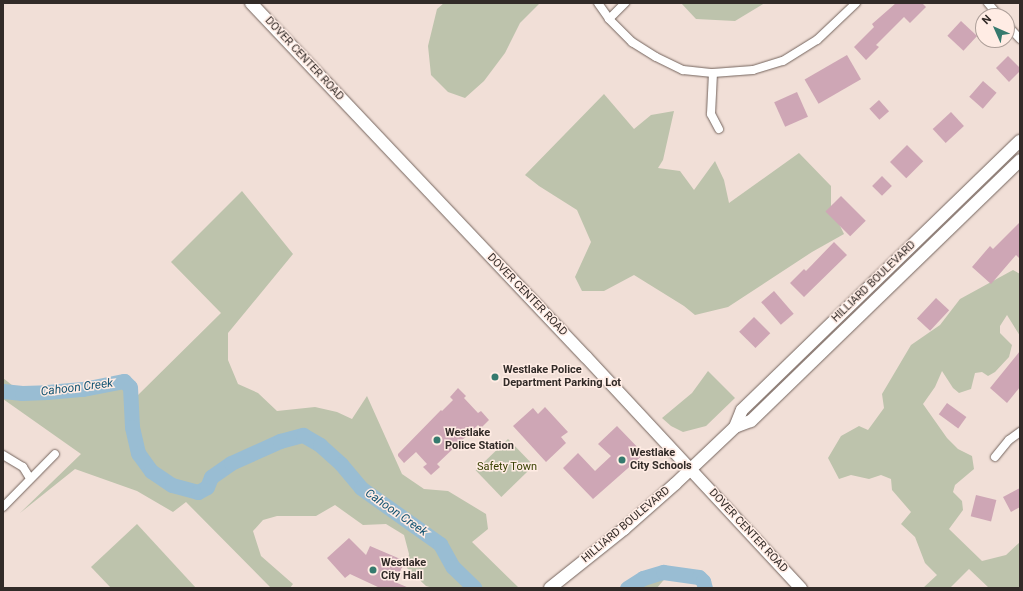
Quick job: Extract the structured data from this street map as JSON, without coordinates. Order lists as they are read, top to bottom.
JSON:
{
  "streets": {
    "main road": ["DOVER CENTER ROAD", "HILLIARD BOULEVARD"]
  },
  "crossings": [
    ["DOVER CENTER ROAD", "HILLIARD BOULEVARD"]
  ],
  "water": ["Cahoon Creek"],
  "parks": ["Safety Town"],
  "places": [
    "Westlake Police Department Parking Lot",
    "Westlake Police Station",
    "Westlake City Schools",
    "Westlake City Hall"
  ],
  "north": "top left"
}
